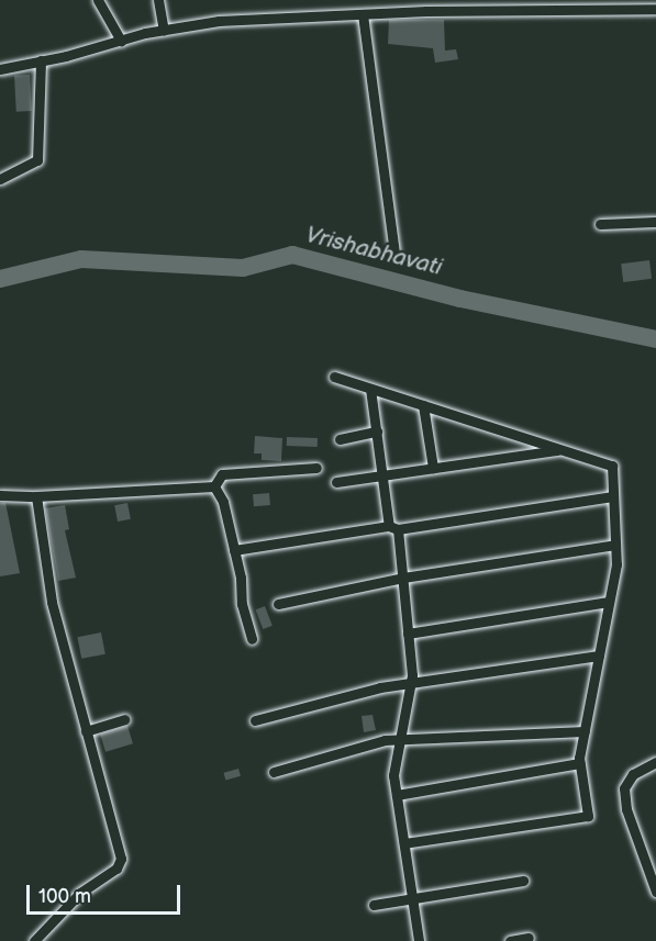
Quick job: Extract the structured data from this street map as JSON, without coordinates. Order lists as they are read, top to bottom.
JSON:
{
  "water": ["Vrishabhavati"],
  "scale_bar": "100 m"
}
